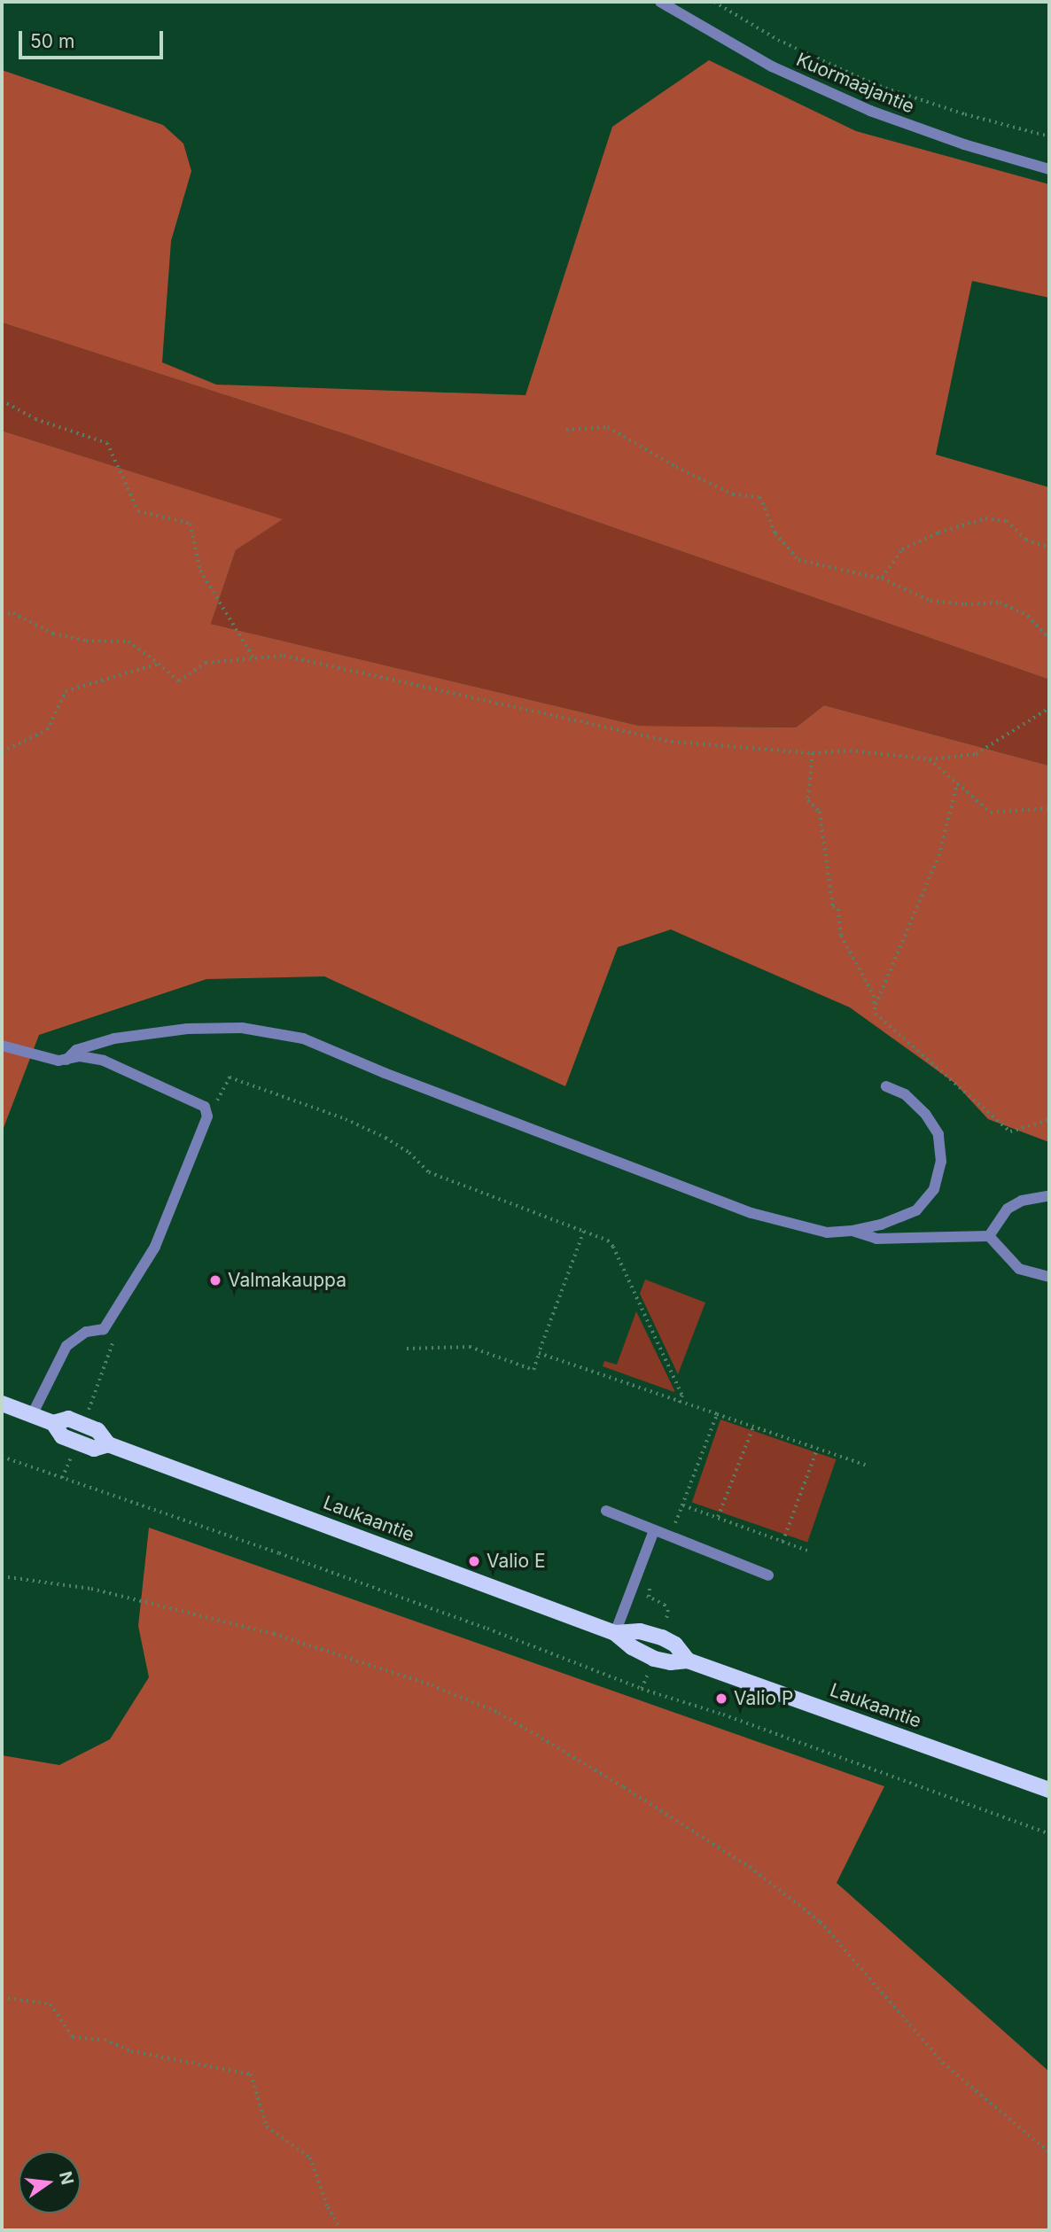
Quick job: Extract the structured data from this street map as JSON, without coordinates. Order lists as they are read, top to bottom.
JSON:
{
  "streets": {
    "main road": ["Laukaantie"],
    "street": ["Kuormaajantie"]
  },
  "places": ["Valmakauppa", "Valio E", "Valio P"],
  "scale_bar": "50 m",
  "north": "right"
}
